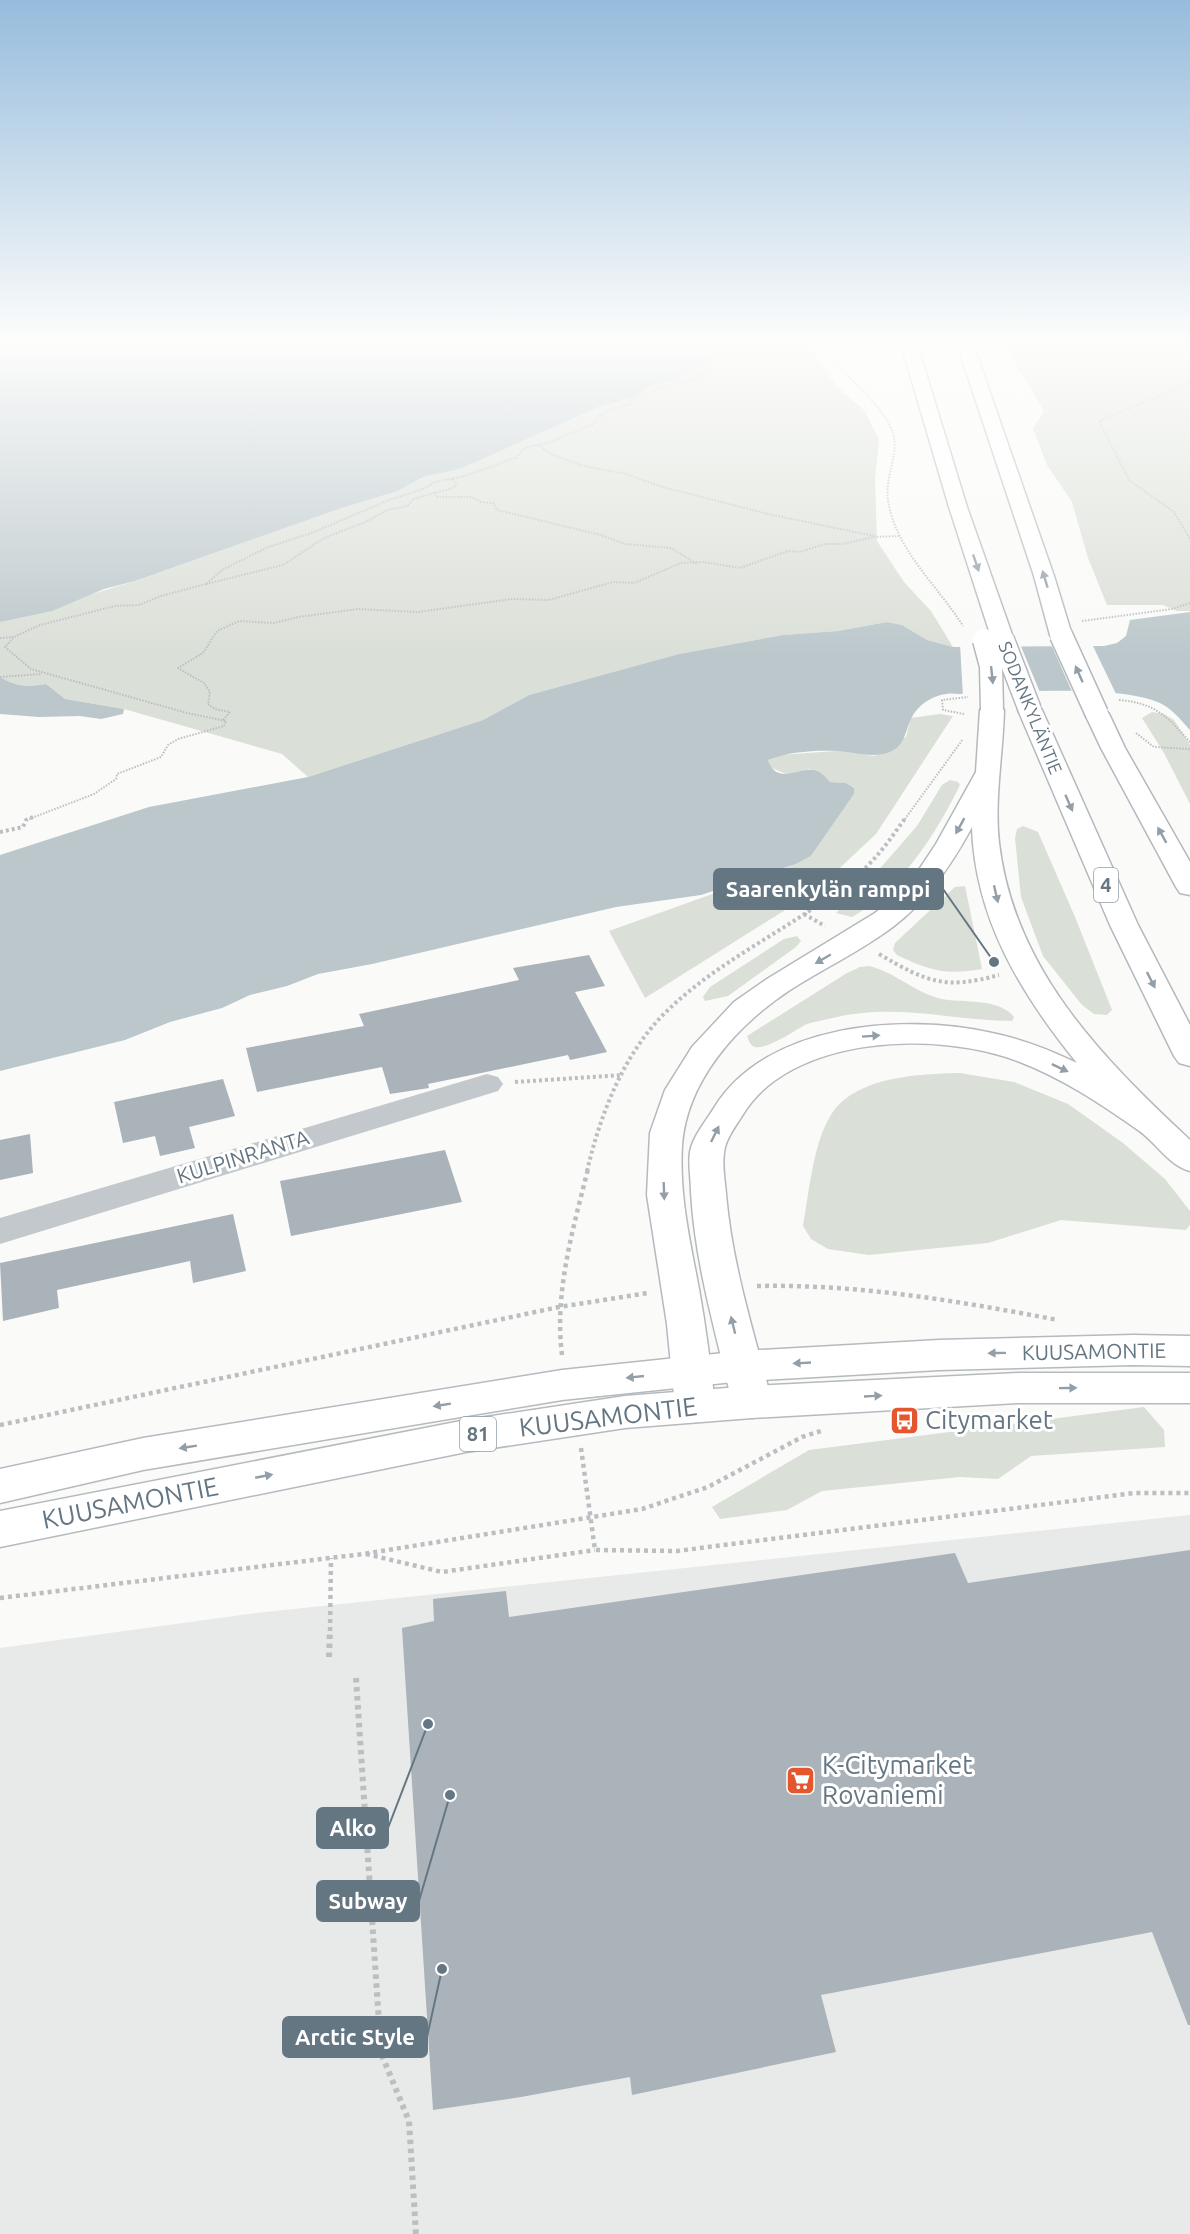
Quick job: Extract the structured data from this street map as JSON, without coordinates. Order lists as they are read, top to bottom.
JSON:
{
  "streets": {
    "main road": [
      "SODANKYLÄNTIE",
      "4",
      "KUUSAMONTIE",
      "81"
    ],
    "street": ["KULPINRANTA"]
  },
  "places": {
    "other": [
      "Saarenkylän ramppi",
      "Alko",
      "Subway",
      "Arctic Style"
    ],
    "bus stop": ["Citymarket"],
    "supermarket": ["K-Citymarket Rovaniemi"]
  }
}
